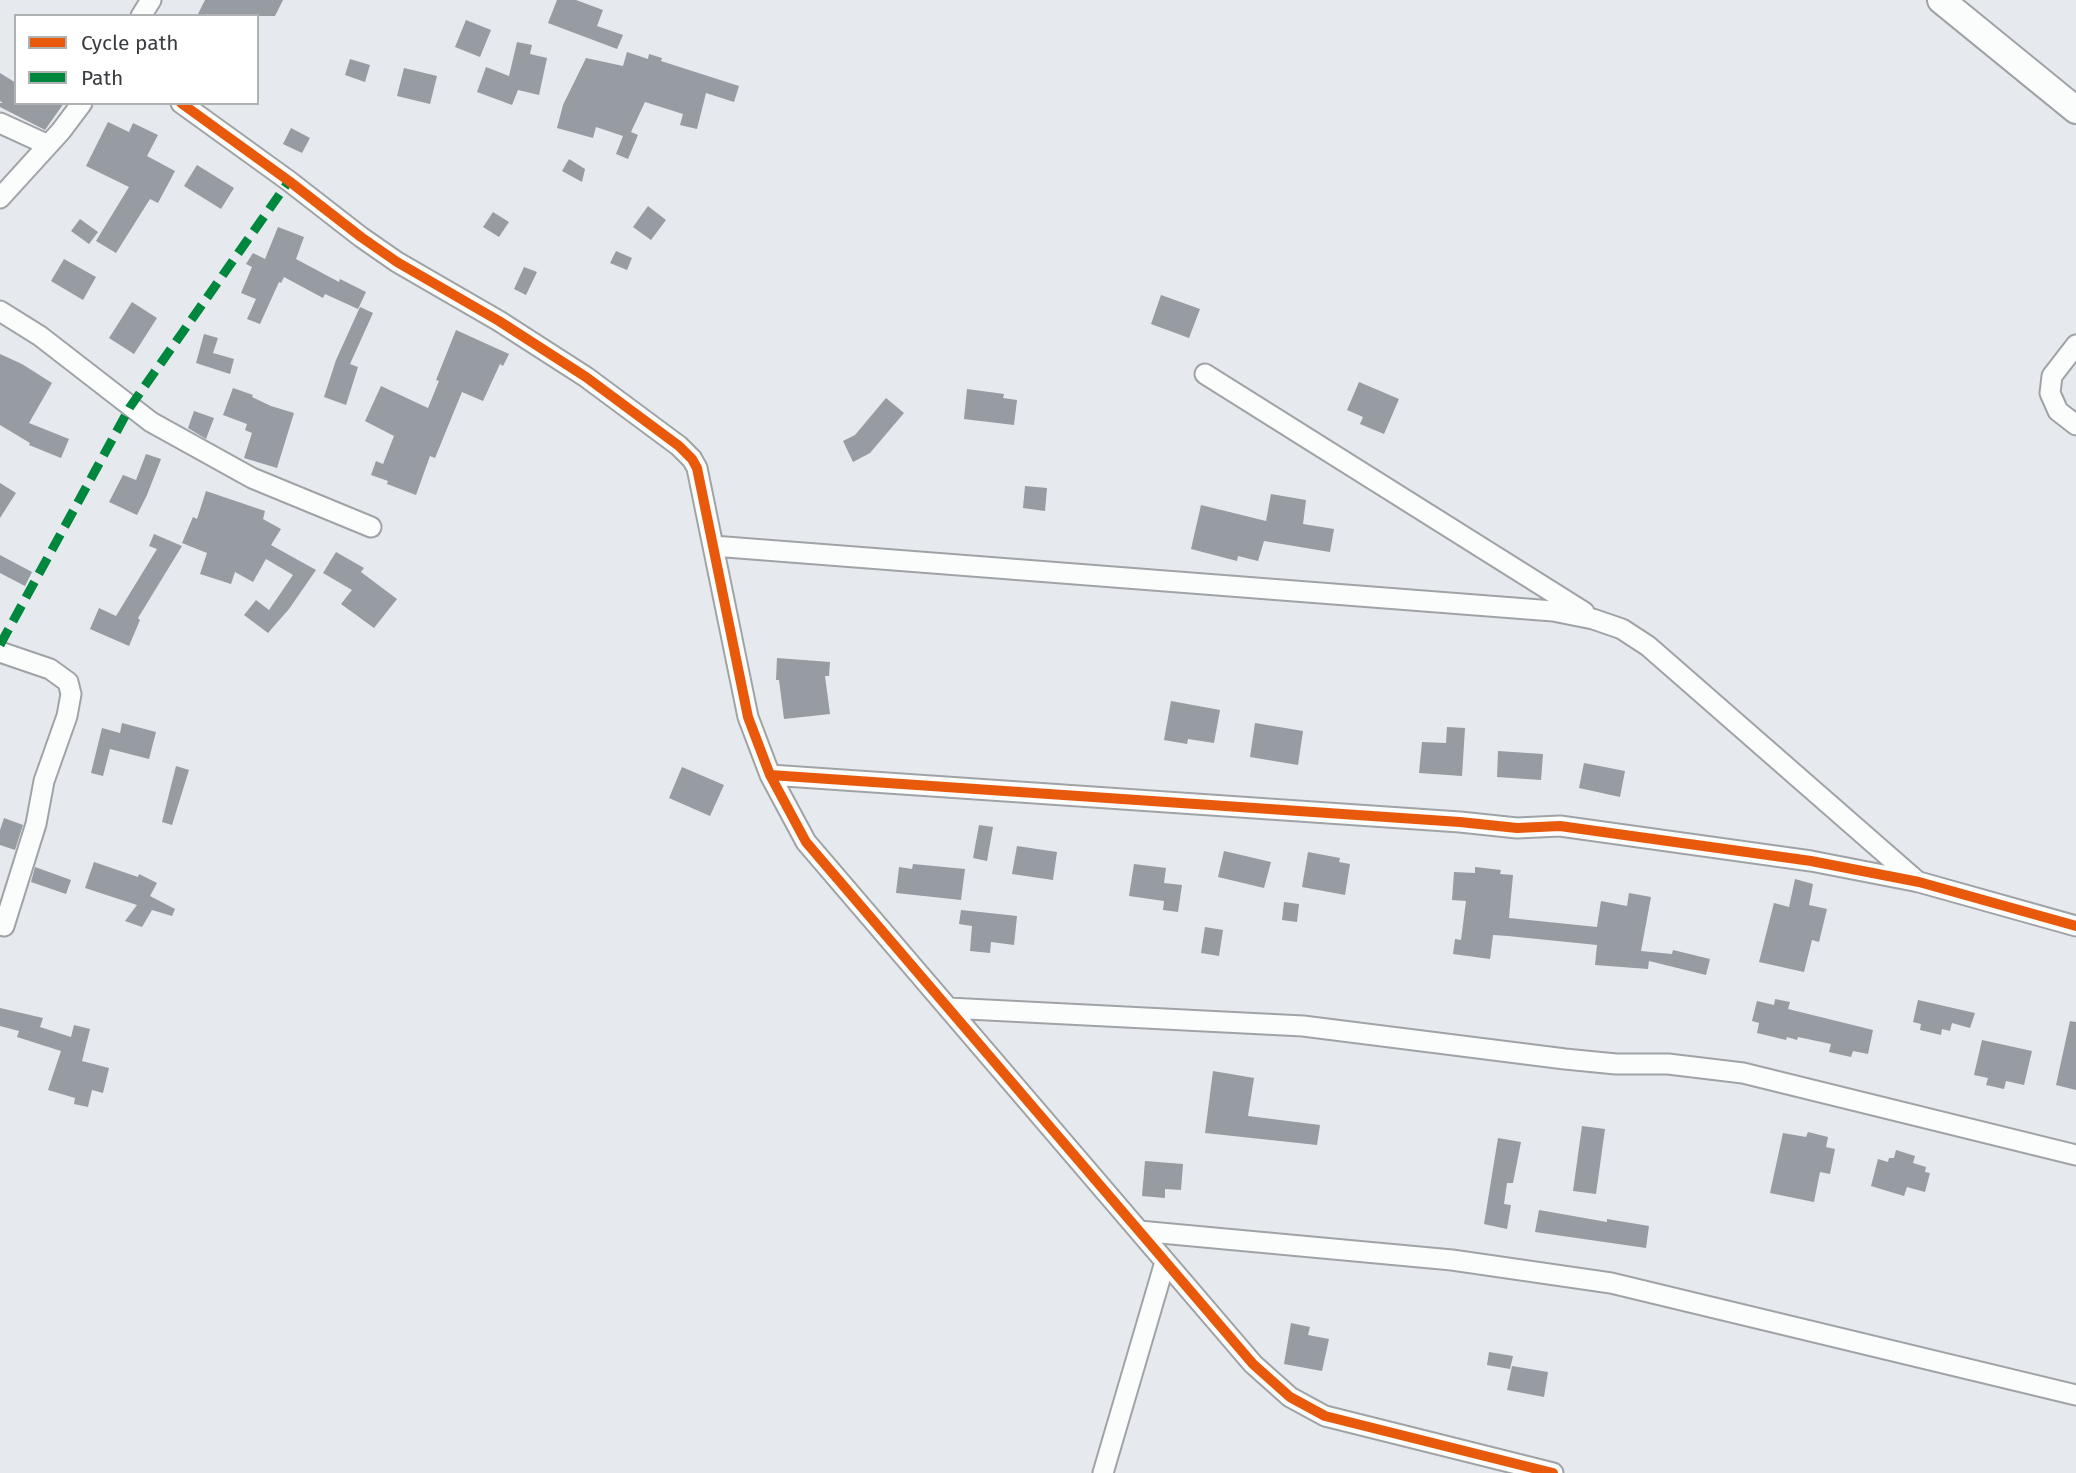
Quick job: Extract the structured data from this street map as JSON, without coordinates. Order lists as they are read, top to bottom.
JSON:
{
  "legend": ["Cycle path", "Path"]
}
